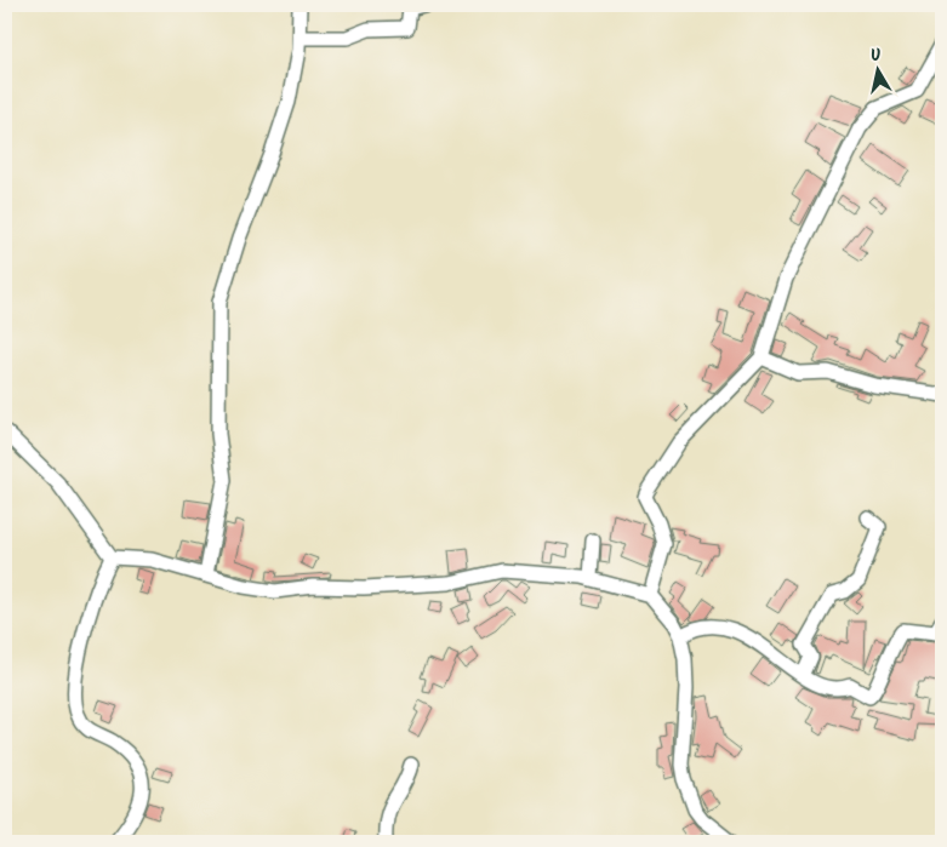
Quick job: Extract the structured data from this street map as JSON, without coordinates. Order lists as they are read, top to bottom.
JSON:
{
  "north": "top"
}
